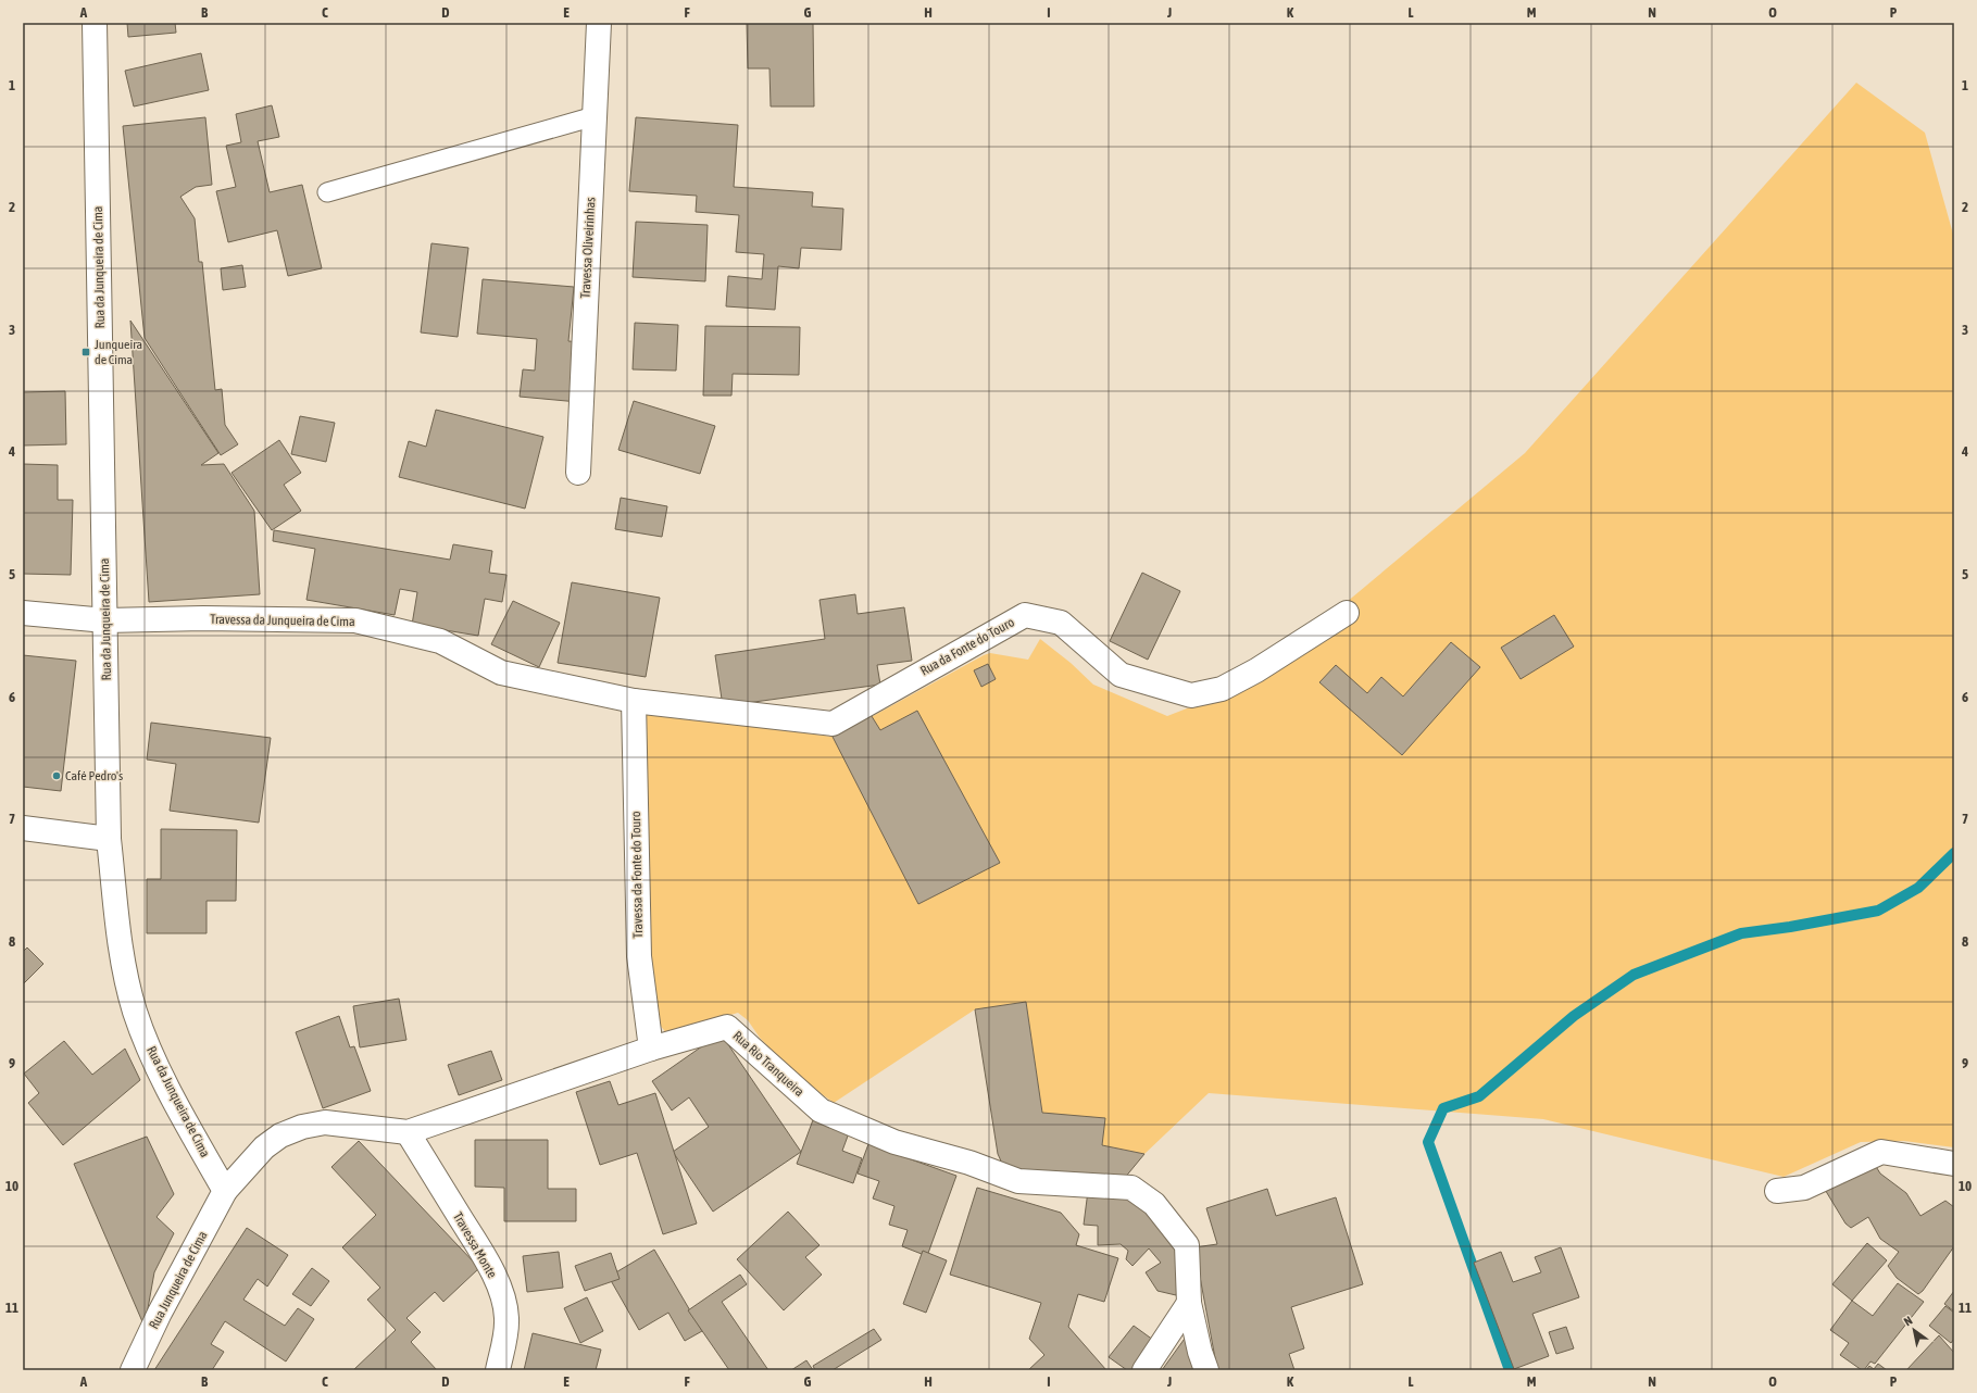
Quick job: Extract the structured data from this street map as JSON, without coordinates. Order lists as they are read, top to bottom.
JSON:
{
  "streets": {
    "street": [
      "Travessa Oliveirinhas",
      "Rua da Junqueira de Cima",
      "Travessa da Junqueira de Cima",
      "Rua da Fonte do Touro",
      "Travessa da Fonte do Touro",
      "Rua Rio Tranqueira",
      "Travessa Monte",
      "Rua Junqueira de Cima"
    ]
  },
  "crossings": [
    ["Rua da Junqueira de Cima", "Travessa da Junqueira de Cima"],
    ["Rua da Junqueira de Cima", "Rua Rio Tranqueira"],
    ["Rua da Junqueira de Cima", "Rua Junqueira de Cima"],
    ["Travessa da Junqueira de Cima", "Rua da Fonte do Touro"],
    ["Travessa da Junqueira de Cima", "Travessa da Fonte do Touro"],
    ["Rua da Fonte do Touro", "Travessa da Fonte do Touro"],
    ["Travessa da Fonte do Touro", "Rua Rio Tranqueira"],
    ["Rua Rio Tranqueira", "Travessa Monte"],
    ["Rua Rio Tranqueira", "Rua Junqueira de Cima"]
  ],
  "places": {
    "transit": ["Junqueira de Cima"],
    "other": ["Café Pedro's"]
  },
  "north": "top left",
  "grid": {
    "columns": [
      "A",
      "B",
      "C",
      "D",
      "E",
      "F",
      "G",
      "H",
      "I",
      "J",
      "K",
      "L",
      "M",
      "N",
      "O",
      "P"
    ],
    "rows": [
      "1",
      "2",
      "3",
      "4",
      "5",
      "6",
      "7",
      "8",
      "9",
      "10",
      "11"
    ]
  }
}
